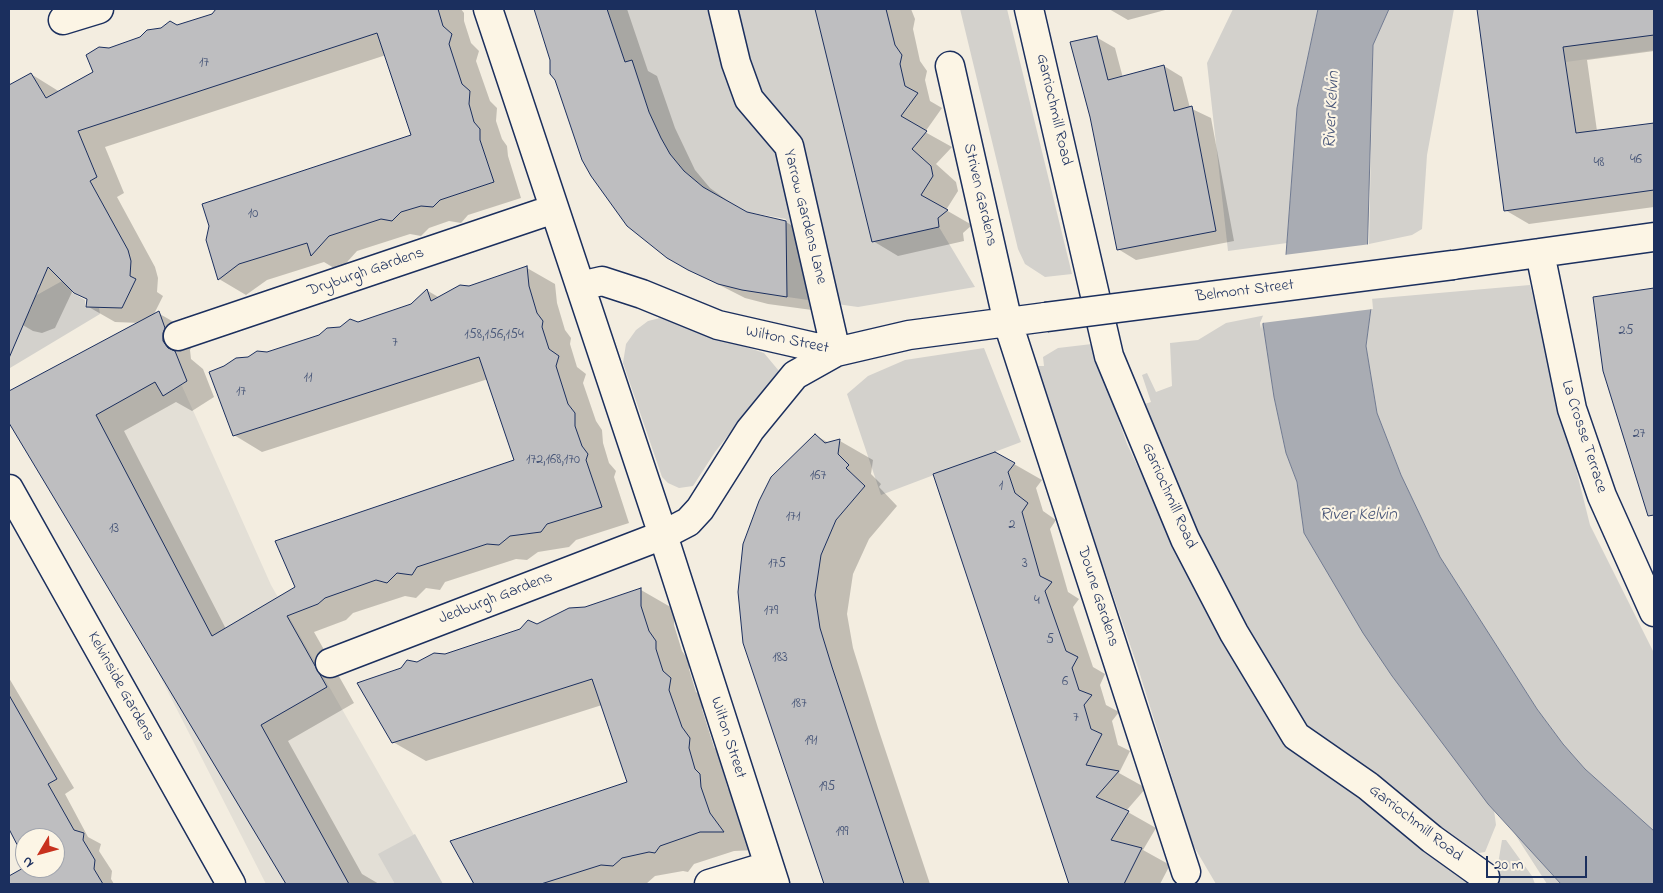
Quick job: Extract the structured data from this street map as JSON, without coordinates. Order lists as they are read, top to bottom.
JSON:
{
  "streets": {
    "street": [
      "Garriochmill Road",
      "Striven Gardens",
      "Yarrow Gardens Lane",
      "Dryburgh Gardens",
      "Belmont Street",
      "Wilton Street",
      "La Crosse Terrace",
      "Doune Gardens",
      "Jedburgh Gardens",
      "Kelvinside Gardens"
    ]
  },
  "crossings": [
    ["Striven Gardens", "Belmont Street"],
    ["Striven Gardens", "Doune Gardens"],
    ["Yarrow Gardens Lane", "Belmont Street"],
    ["Yarrow Gardens Lane", "Wilton Street"],
    ["Dryburgh Gardens", "Wilton Street"],
    ["Belmont Street", "Wilton Street"],
    ["Belmont Street", "La Crosse Terrace"],
    ["Belmont Street", "Doune Gardens"],
    ["Wilton Street", "Jedburgh Gardens"]
  ],
  "water": ["River Kelvin"],
  "house_numbers": [
    "17",
    "46",
    "48",
    "10",
    "25",
    "158,156,154",
    "7",
    "11",
    "17",
    "27",
    "172,168,170",
    "167",
    "1",
    "171",
    "2",
    "13",
    "175",
    "3",
    "4",
    "179",
    "5",
    "183",
    "6",
    "187",
    "7",
    "191",
    "195",
    "199"
  ],
  "scale_bar": "20 m",
  "north": "bottom left"
}
